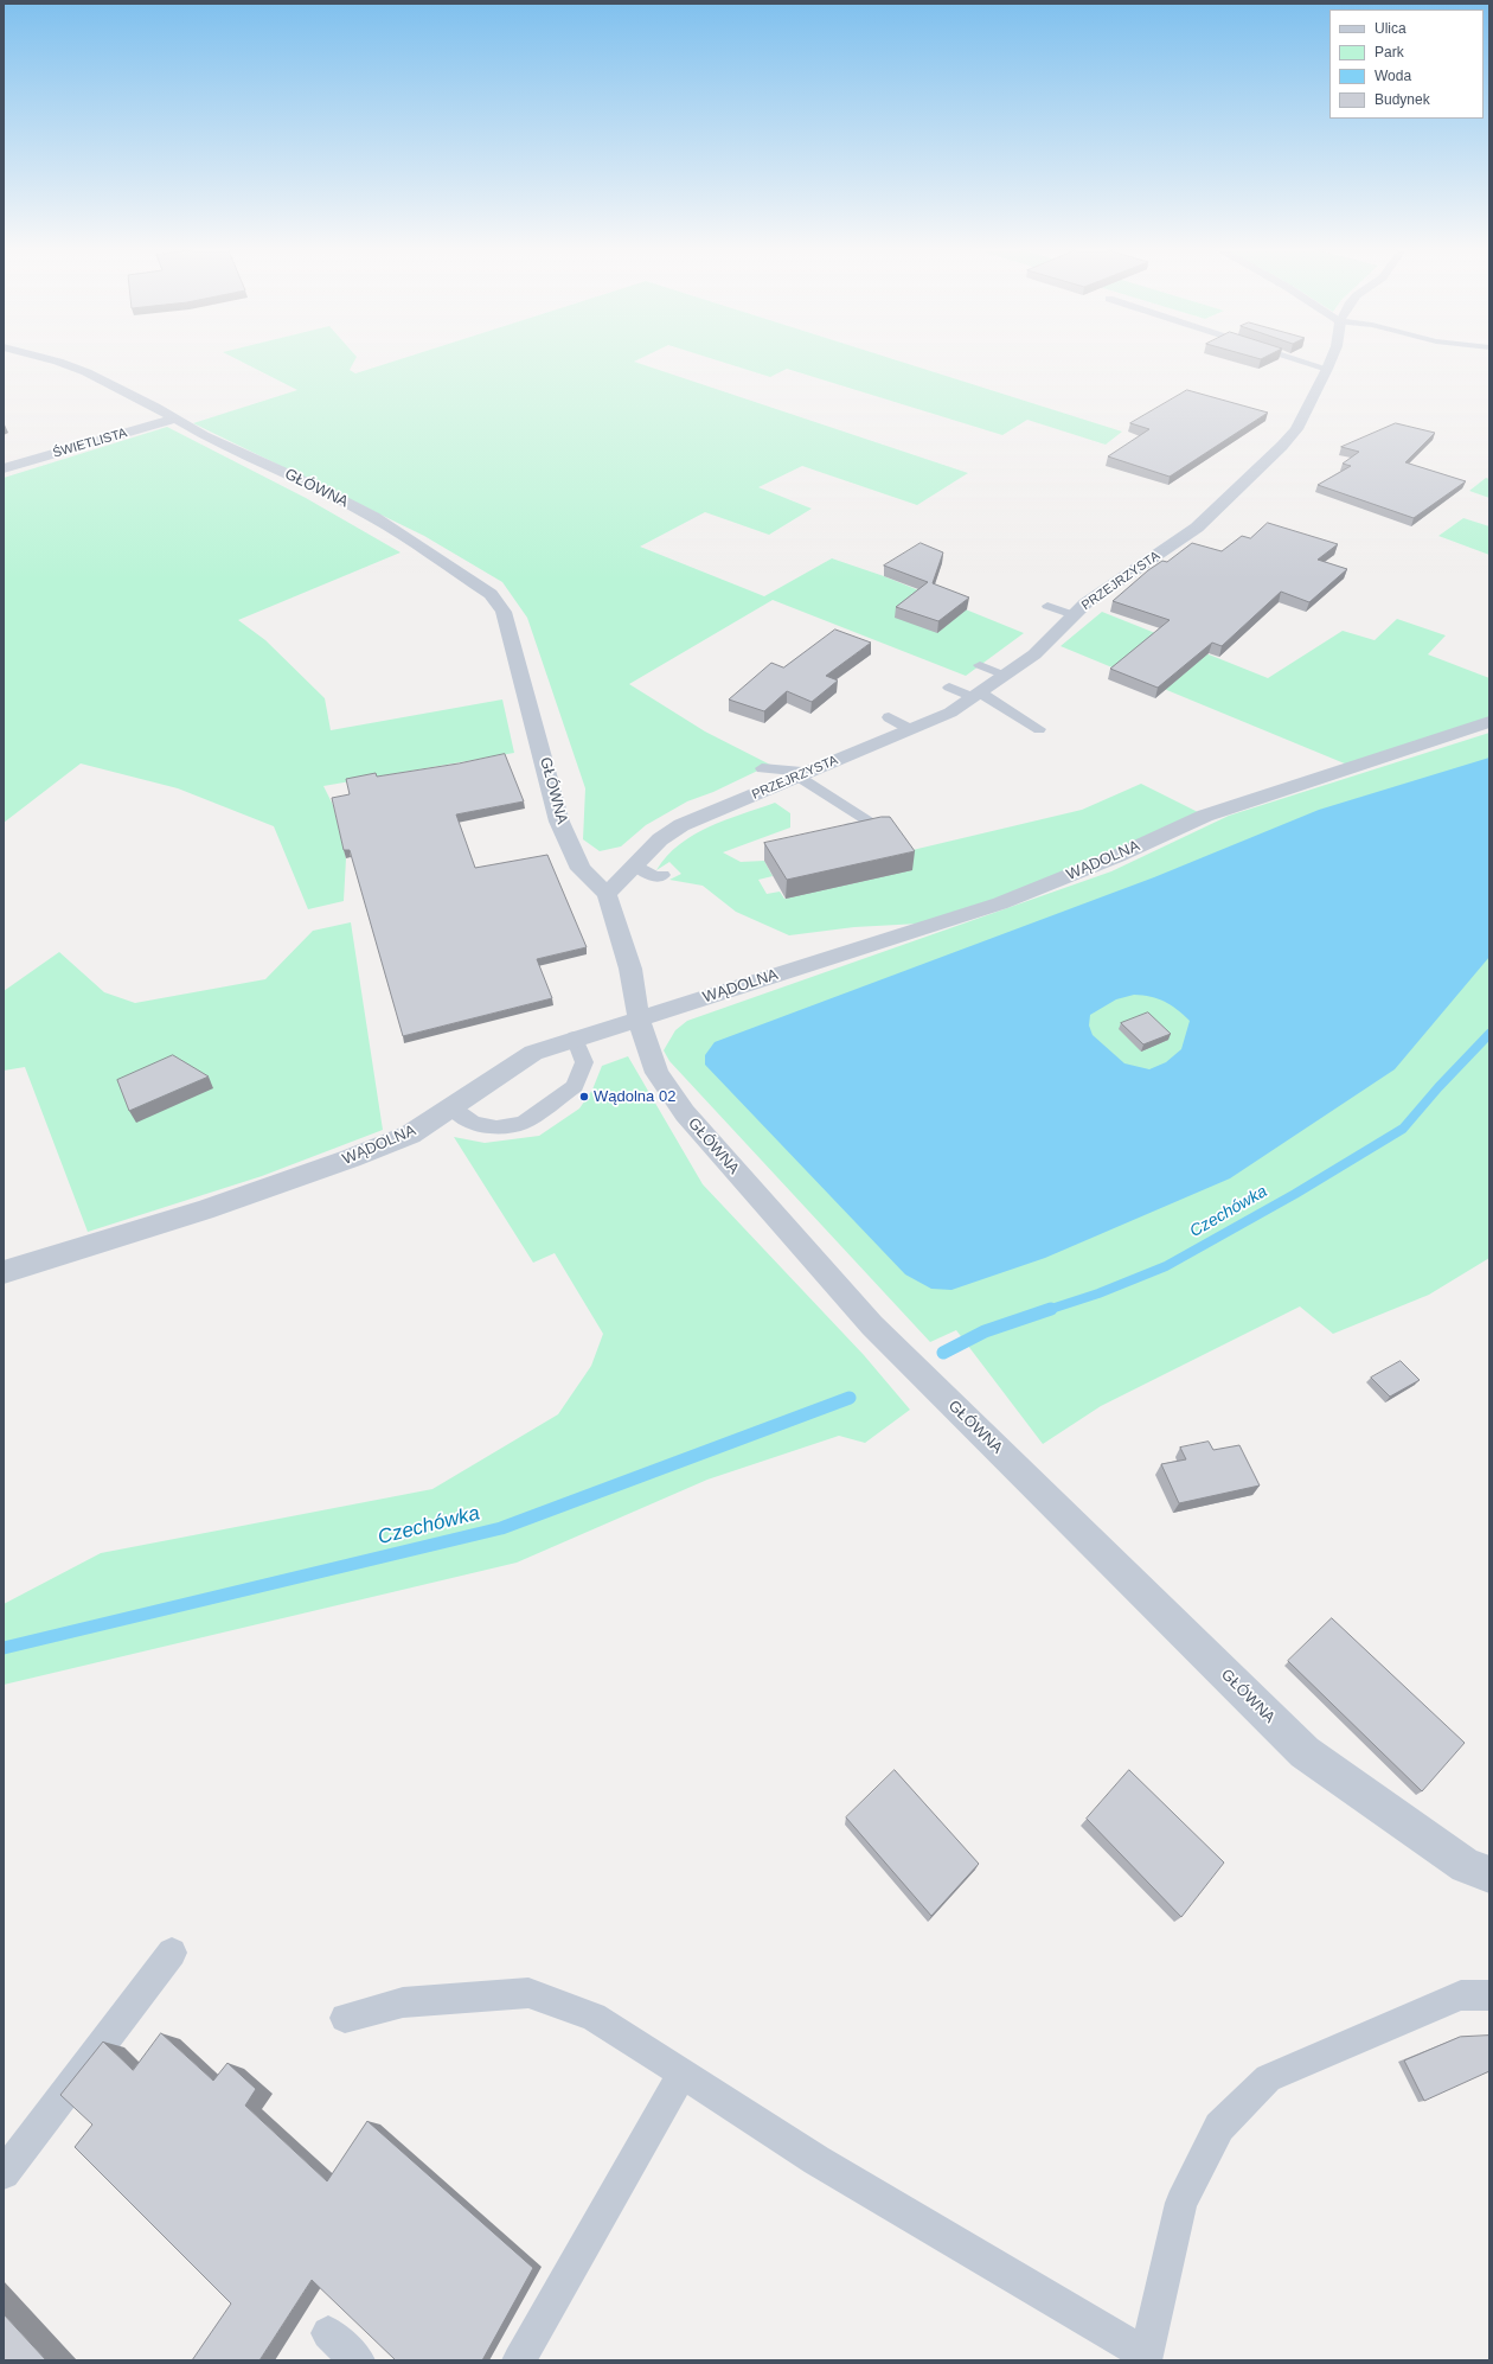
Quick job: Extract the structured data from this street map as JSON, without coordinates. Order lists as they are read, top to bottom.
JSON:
{
  "streets": {
    "street": [
      "ŚWIETLISTA",
      "GŁÓWNA",
      "PRZEJRZYSTA",
      "WĄDOLNA"
    ]
  },
  "crossings": [
    ["ŚWIETLISTA", "GŁÓWNA"],
    ["GŁÓWNA", "PRZEJRZYSTA"],
    ["GŁÓWNA", "WĄDOLNA"]
  ],
  "water": ["Czechówka"],
  "places": ["Wądolna 02"],
  "legend": [
    "Ulica",
    "Park",
    "Woda",
    "Budynek"
  ]
}
